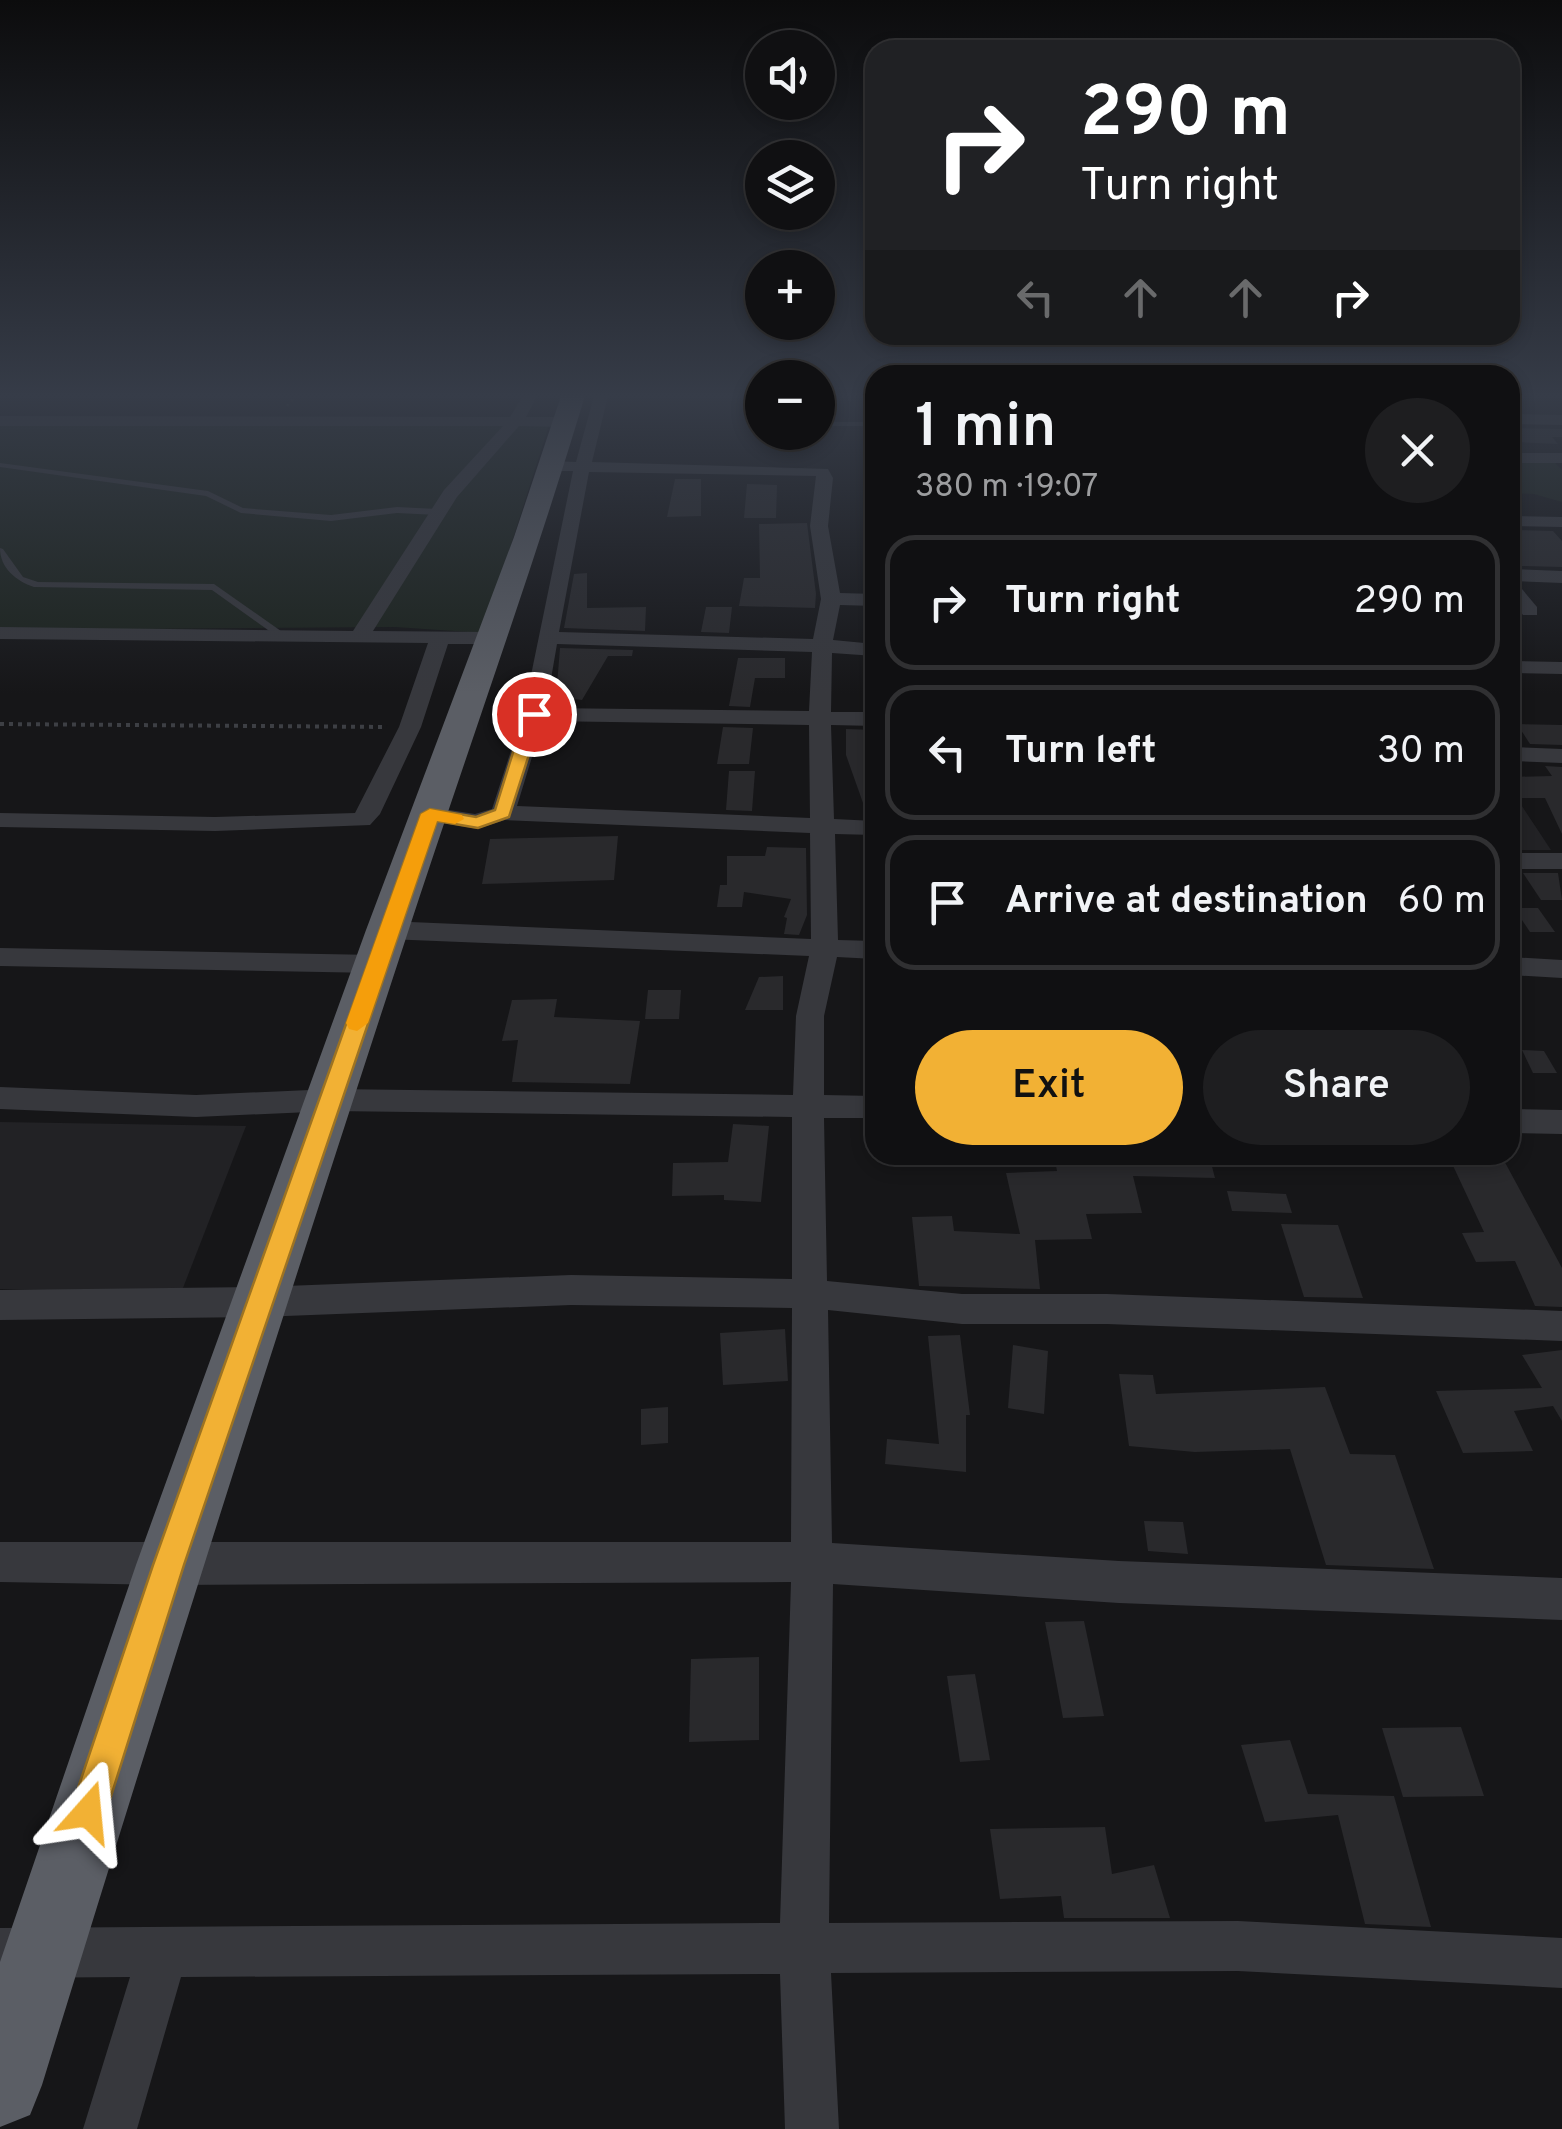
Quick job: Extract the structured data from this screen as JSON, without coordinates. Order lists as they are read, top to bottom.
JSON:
{
  "page": {
    "map_buttons": ["+", "−"],
    "turn": ["290 m", "Turn right"],
    "heading": ["1 min", "380 m · 19:07"],
    "list": [
      {
        "name": "Turn right",
        "value": "290 m"
      },
      {
        "name": "Turn left",
        "value": "30 m"
      },
      {
        "name": "Arrive at destination",
        "value": "60 m"
      }
    ],
    "buttons": ["Exit", "Share"]
  }
}
